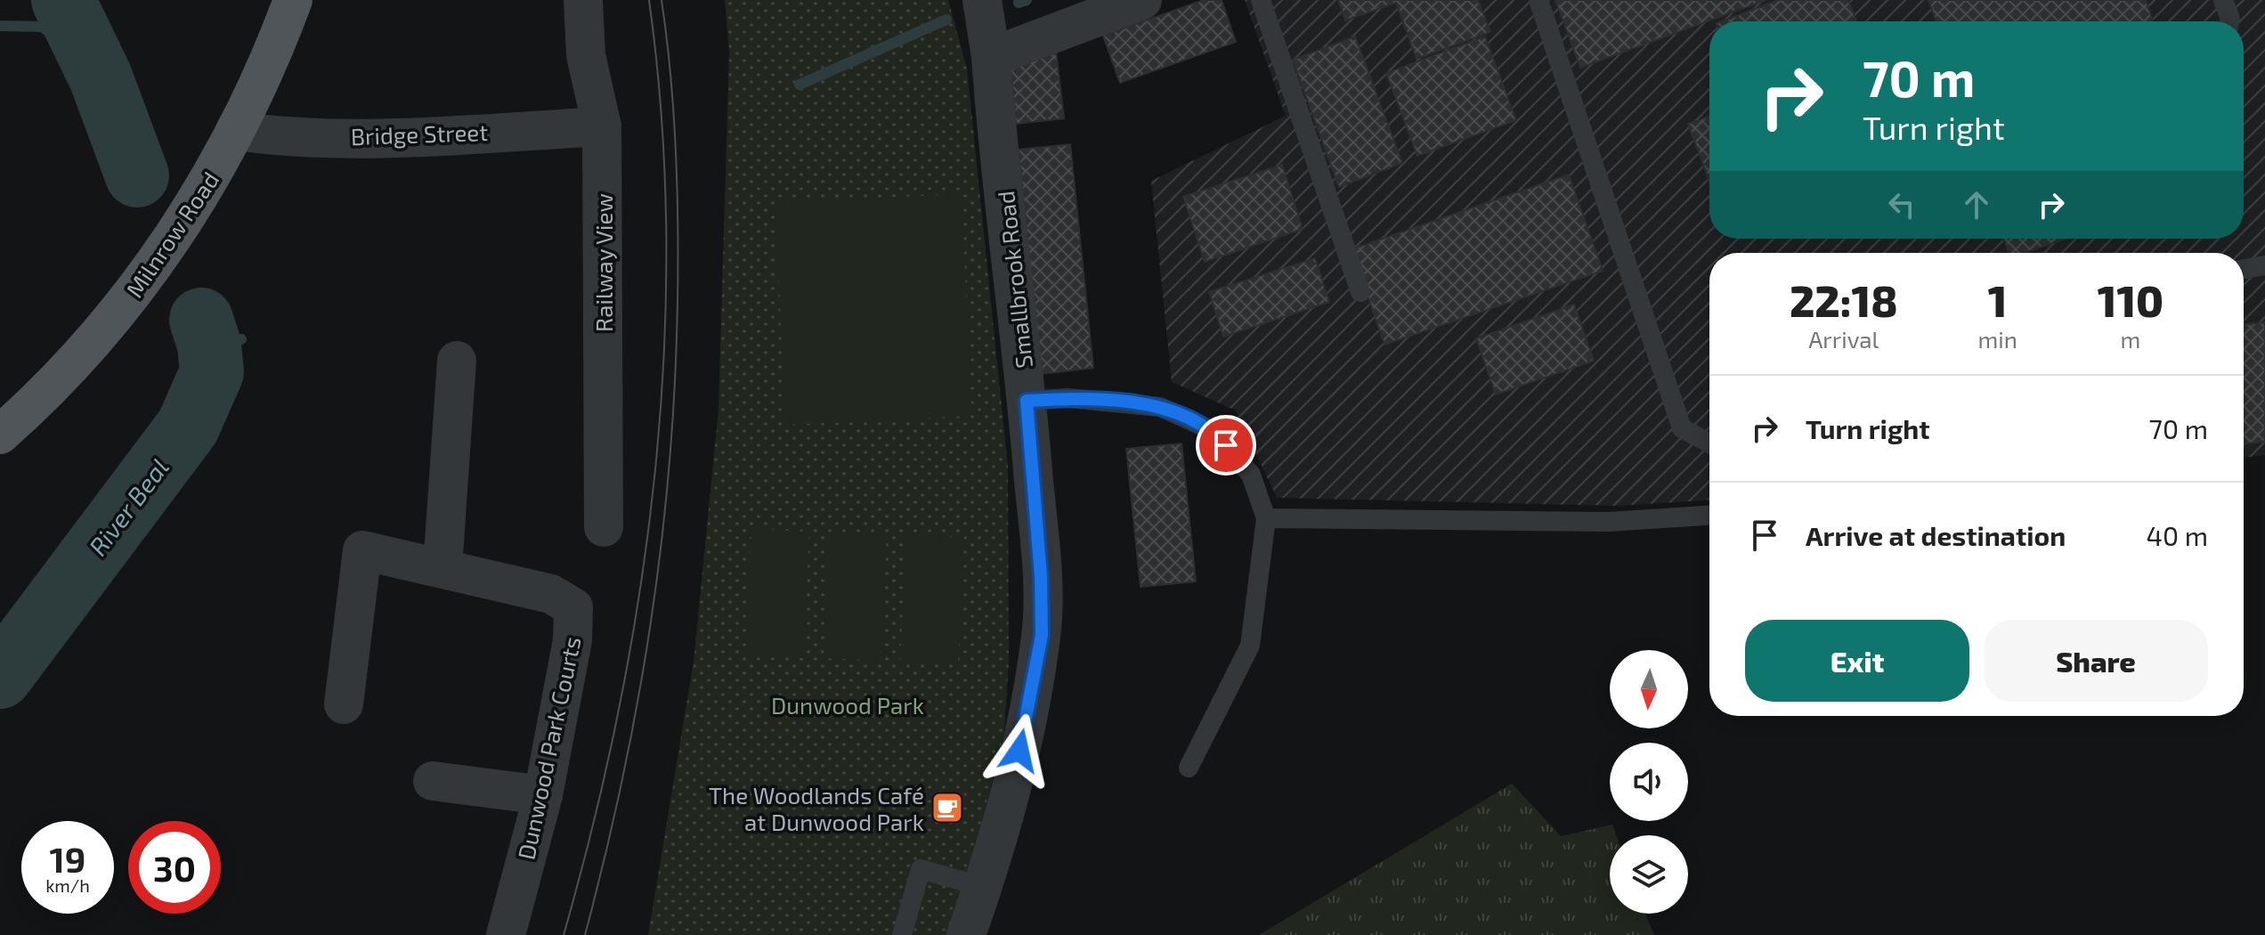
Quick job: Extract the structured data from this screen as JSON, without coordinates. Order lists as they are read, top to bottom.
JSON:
{
  "streets": {
    "main road": ["Milnrow Road"],
    "street": [
      "Bridge Street",
      "Railway View",
      "Smallbrook Road",
      "Dunwood Park Courts"
    ]
  },
  "crossings": [
    ["Bridge Street", "Milnrow Road"],
    ["Bridge Street", "Railway View"]
  ],
  "water": ["River Beal"],
  "parks": ["Dunwood Park"],
  "places": {
    "cafe": ["The Woodlands Café at Dunwood Park"]
  },
  "north": "bottom",
  "page": {
    "turn": ["70 m", "Turn right"],
    "eta": [
      "22:18",
      "Arrival",
      "1",
      "min",
      "110",
      "m"
    ],
    "list": [
      {
        "name": "Turn right",
        "value": "70 m"
      },
      {
        "name": "Arrive at destination",
        "value": "40 m"
      }
    ],
    "buttons": ["Exit", "Share"],
    "speed": "19 km/h",
    "limit": "30"
  }
}
